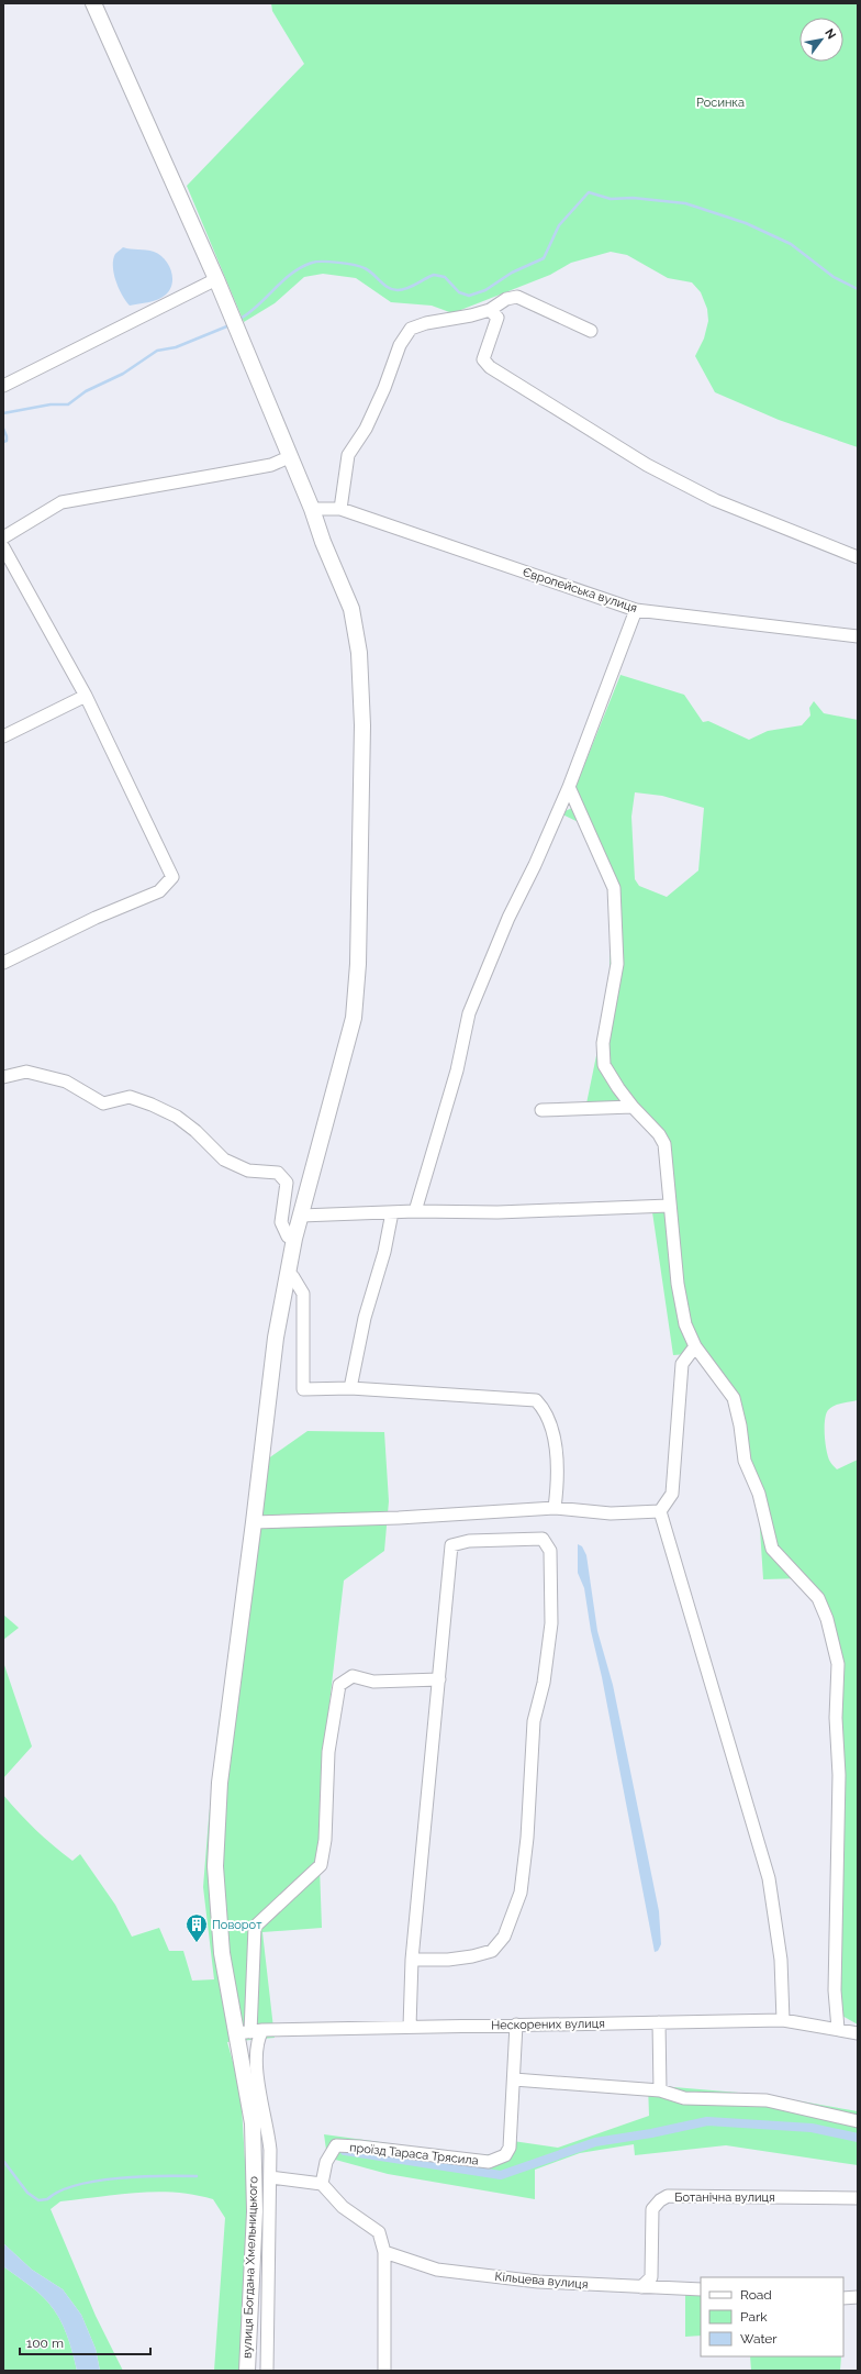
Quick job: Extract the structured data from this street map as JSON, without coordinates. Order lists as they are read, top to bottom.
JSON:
{
  "streets": {
    "main road": ["вулиця Богдана Хмельницького"],
    "street": [
      "Європейська вулиця",
      "Нескорених вулиця",
      "проїзд Тараса Трясила",
      "Ботанічна вулиця",
      "Кільцева вулиця"
    ]
  },
  "crossings": [
    ["Європейська вулиця", "вулиця Богдана Хмельницького"],
    ["Нескорених вулиця", "проїзд Тараса Трясила"],
    ["Нескорених вулиця", "вулиця Богдана Хмельницького"],
    ["Ботанічна вулиця", "Кільцева вулиця"]
  ],
  "parks": ["Росинка"],
  "places": {
    "building": ["Поворот"]
  },
  "legend": ["Road", "Park", "Water"],
  "scale_bar": "100 m",
  "north": "top right"
}
